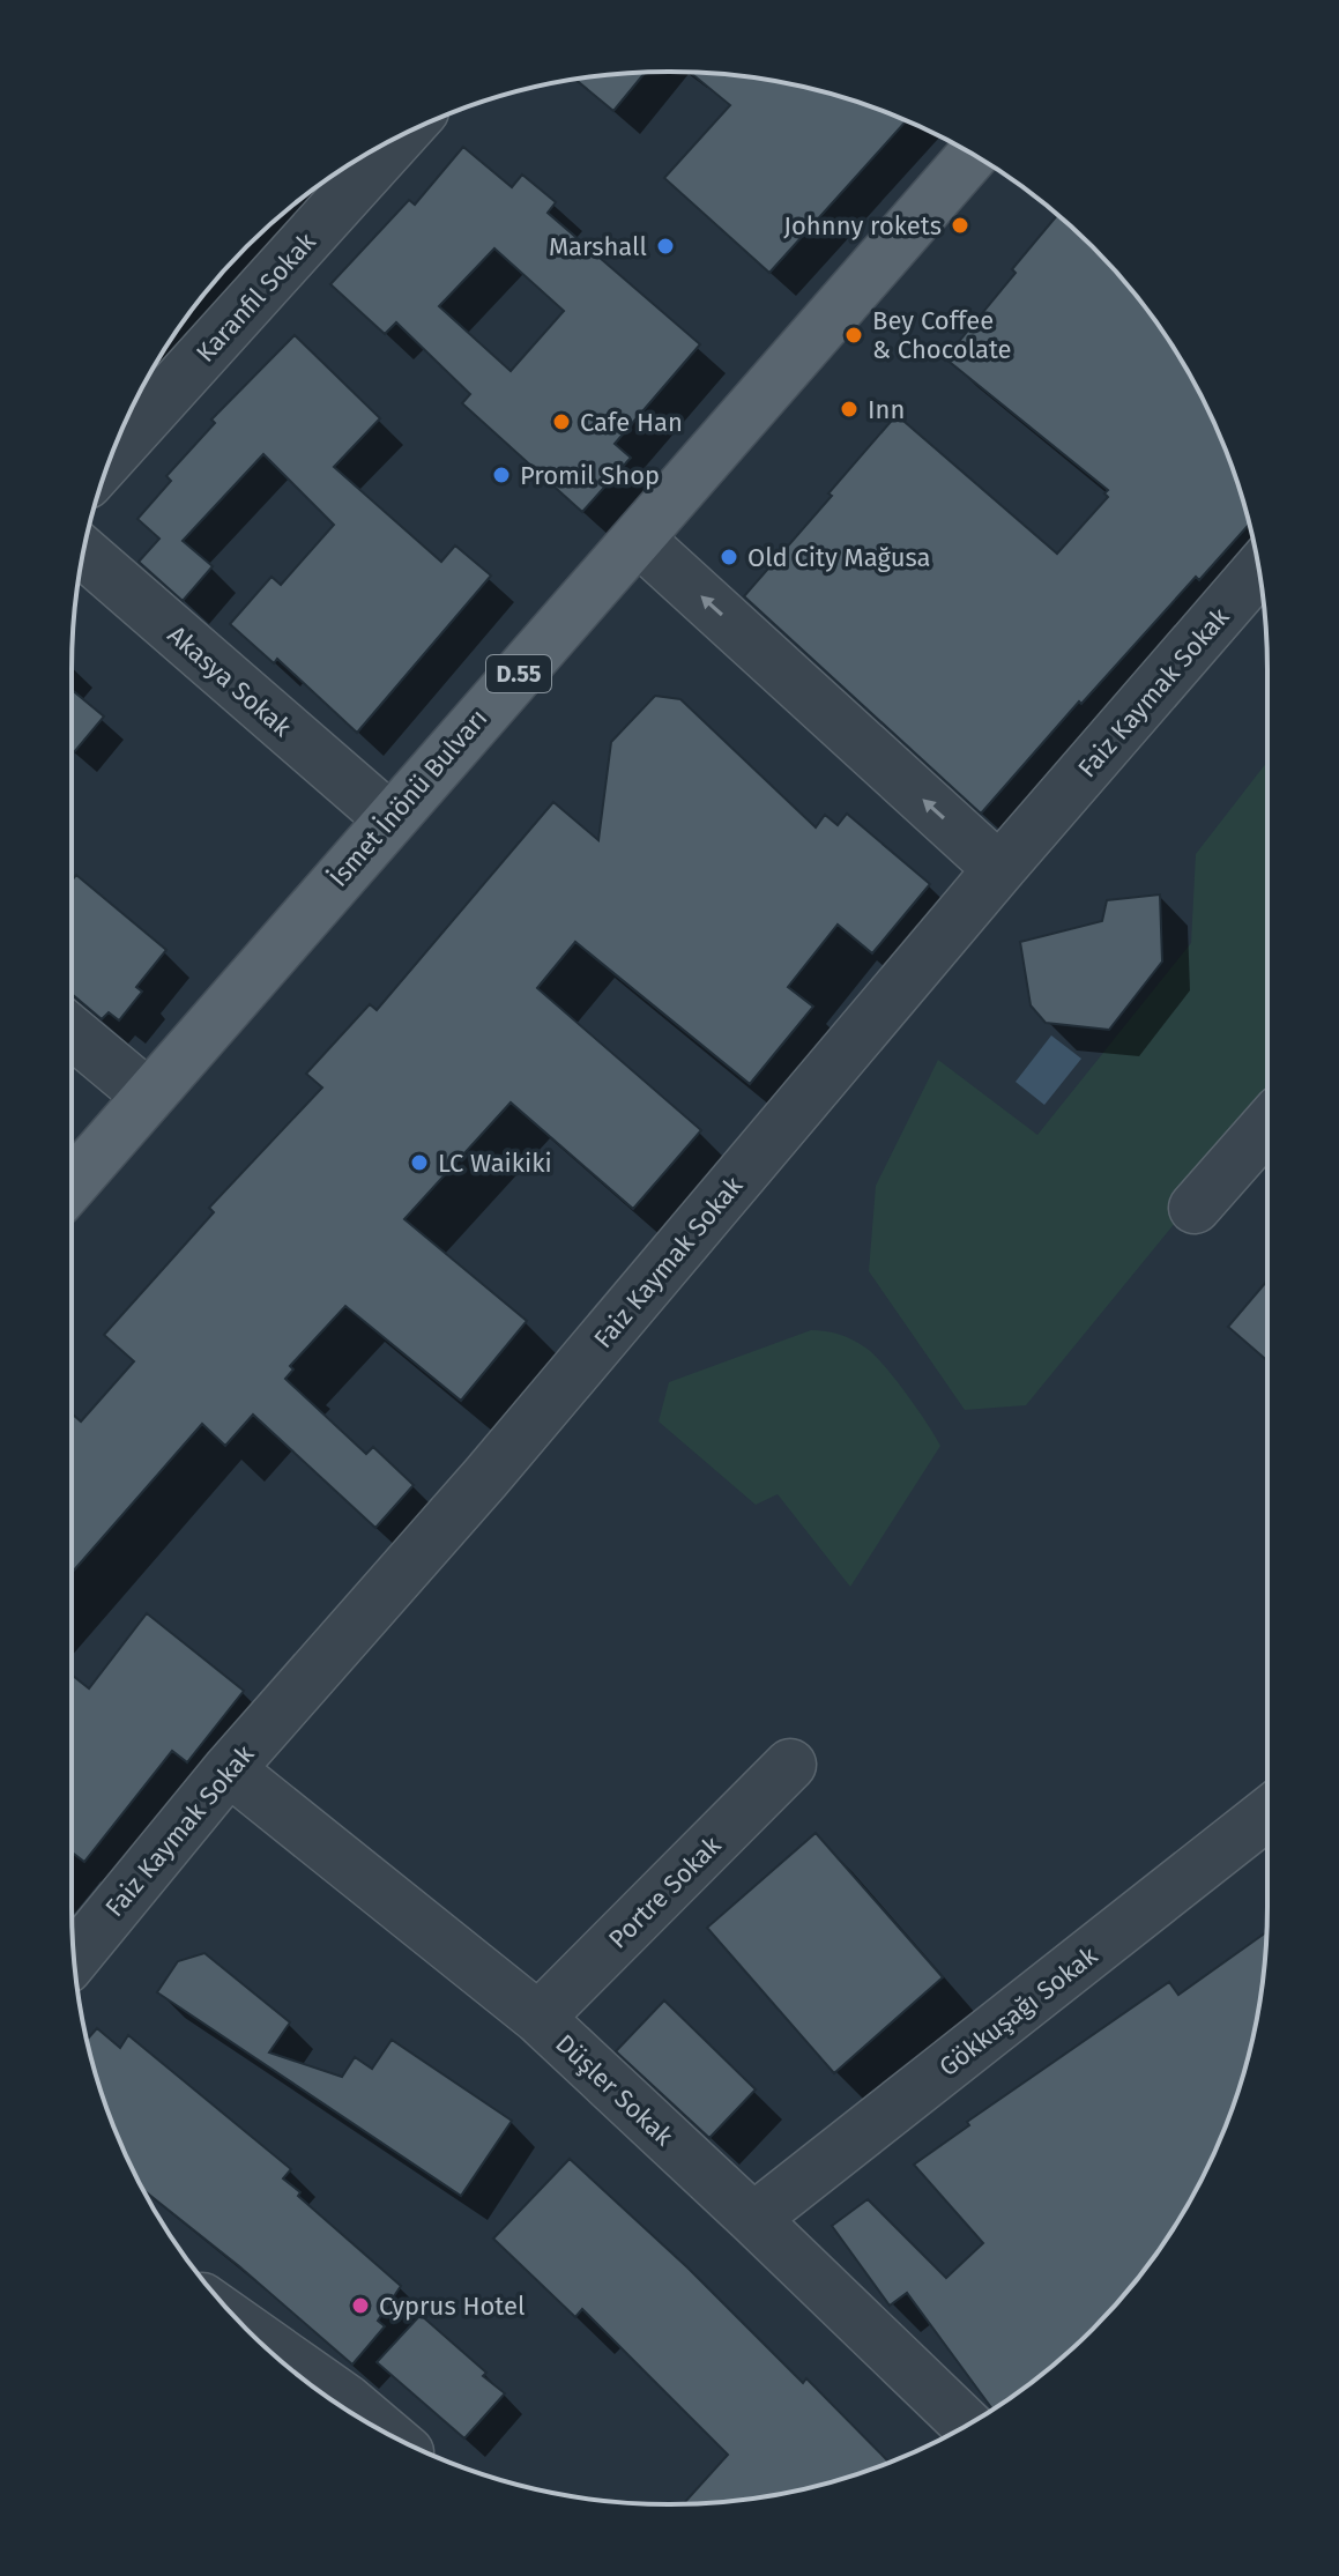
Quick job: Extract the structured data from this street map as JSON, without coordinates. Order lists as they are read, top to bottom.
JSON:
{
  "streets": {
    "main road": ["D.55", "İsmet İnönü Bulvarı"],
    "street": [
      "Karanfil Sokak",
      "Akasya Sokak",
      "Faiz Kaymak Sokak",
      "Portre Sokak",
      "Gökkuşağı Sokak",
      "Düşler Sokak"
    ]
  },
  "crossings": [
    ["Akasya Sokak", "İsmet İnönü Bulvarı"],
    ["Faiz Kaymak Sokak", "Düşler Sokak"],
    ["Portre Sokak", "Düşler Sokak"],
    ["Gökkuşağı Sokak", "Düşler Sokak"]
  ],
  "places": [
    "Johnny rokets",
    "Marshall",
    "Bey Coffee & Chocolate",
    "Inn",
    "Cafe Han",
    "Promil Shop",
    "Old City Mağusa",
    "LC Waikiki",
    "Cyprus Hotel"
  ]
}
